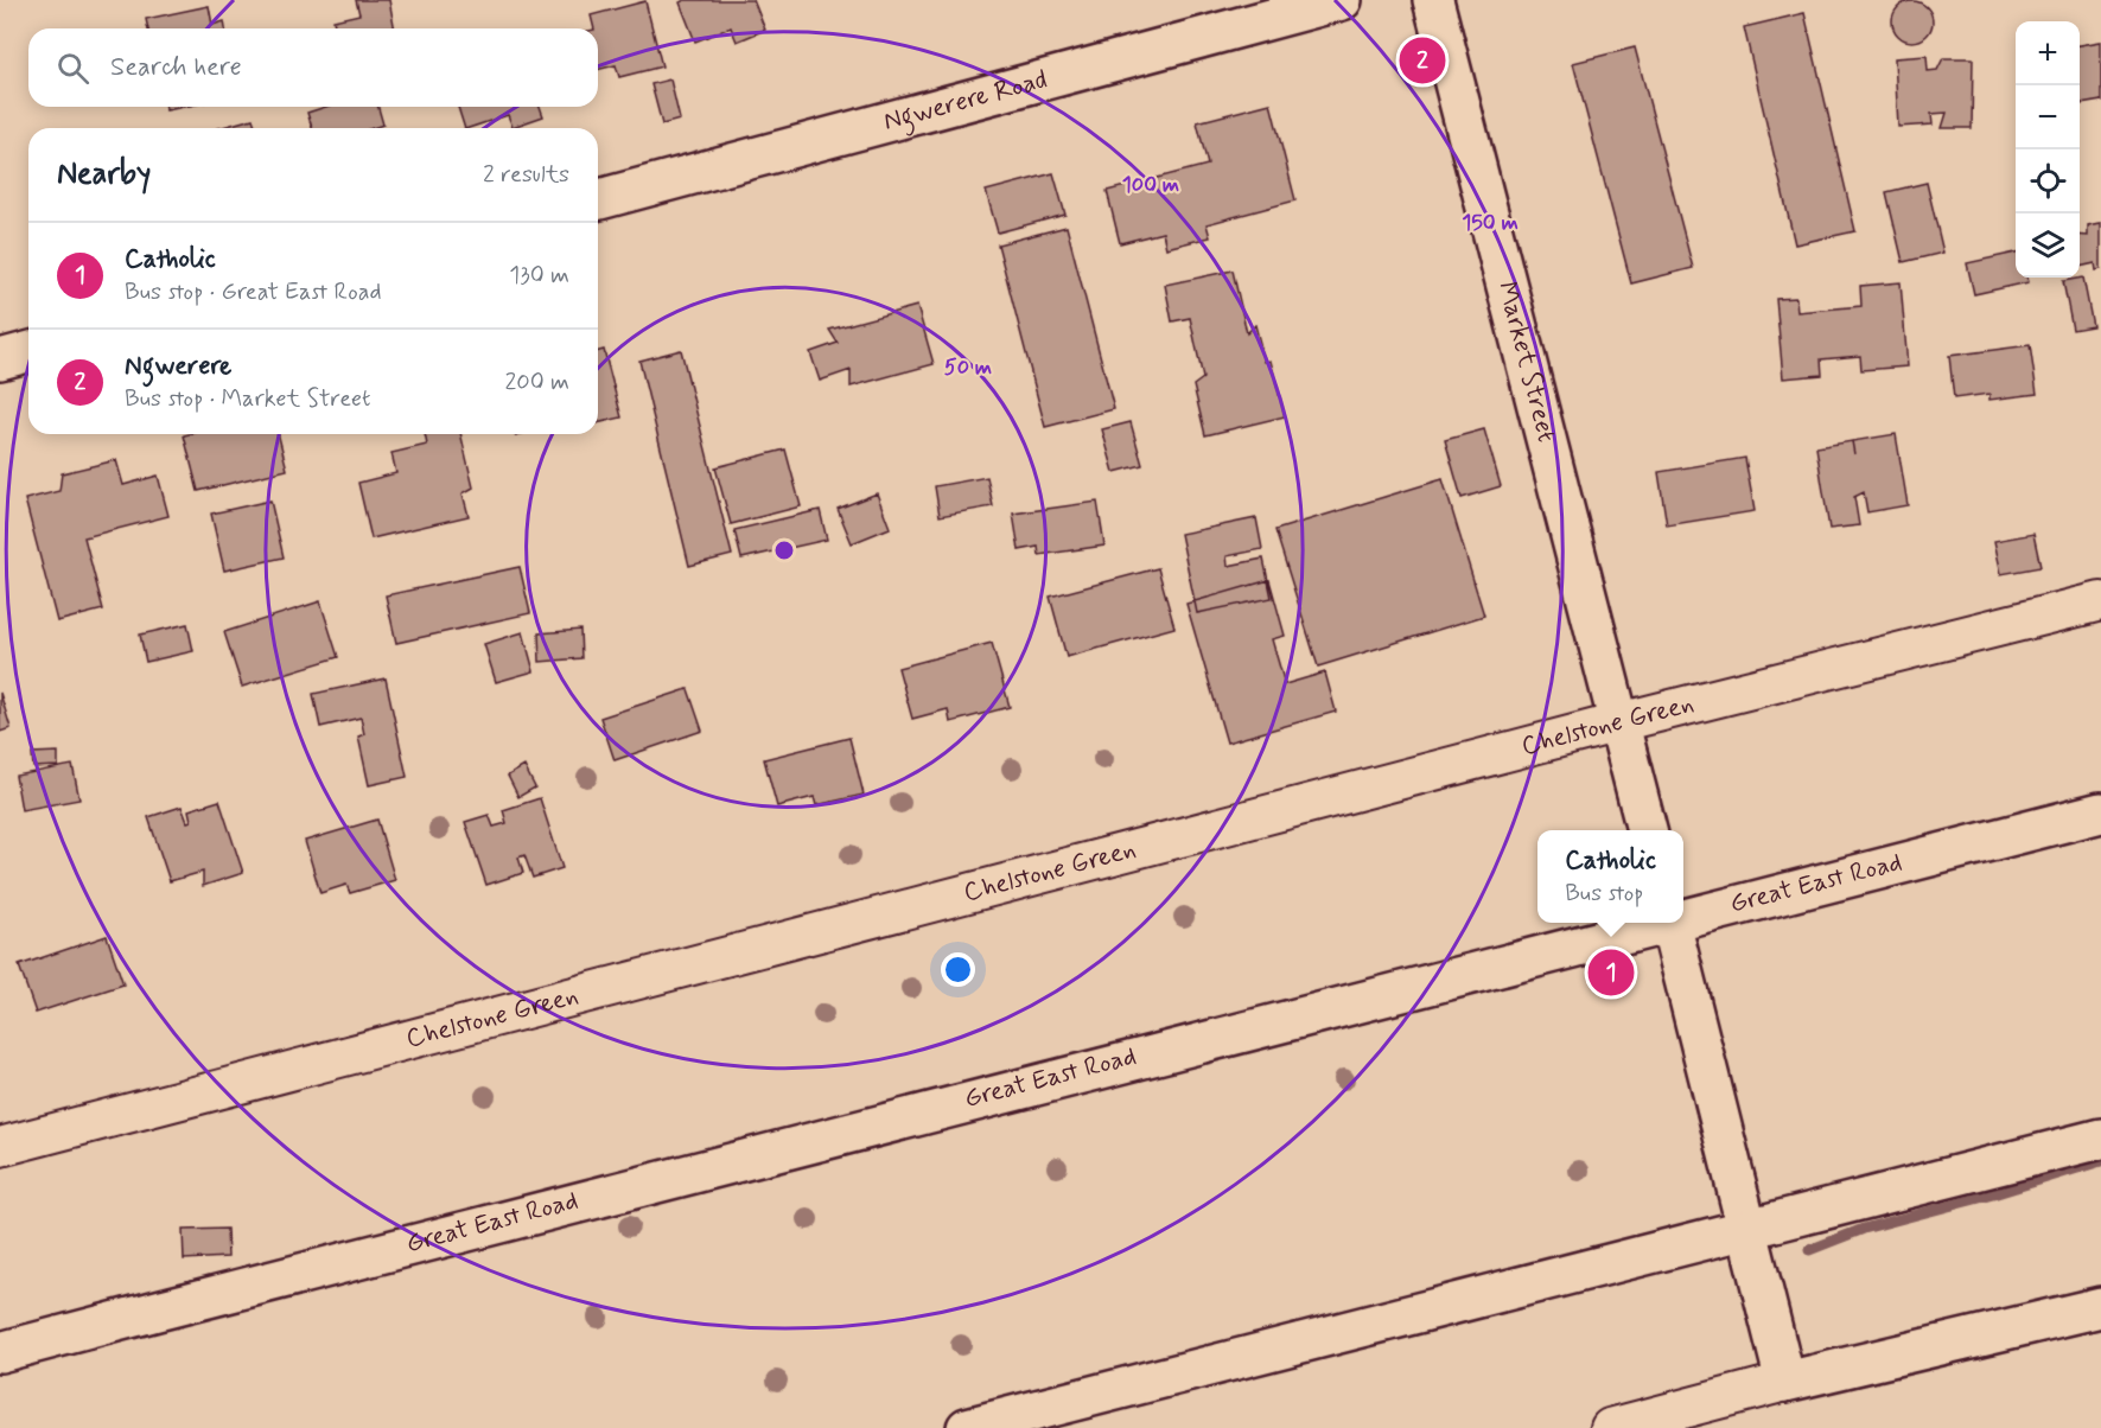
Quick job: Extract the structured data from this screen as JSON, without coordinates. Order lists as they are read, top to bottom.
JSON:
{
  "streets": {
    "main road": ["Ngwerere Road", "Market Street", "Great East Road"],
    "street": ["Chelstone Green"]
  },
  "crossings": [
    ["Market Street", "Chelstone Green"]
  ],
  "page": {
    "map_buttons": ["+", "−"],
    "search": "Search here",
    "pins": ["2", "1"],
    "heading": ["Nearby", "2 results"],
    "list": [
      {
        "mark": "1",
        "name": "Catholic",
        "note": "Bus stop · Great East Road",
        "value": "130 m"
      },
      {
        "mark": "2",
        "name": "Ngwerere",
        "note": "Bus stop · Market Street",
        "value": "200 m"
      }
    ],
    "popup": ["Catholic", "Bus stop"]
  },
  "rings": ["100 m", "150 m", "50 m"]
}
